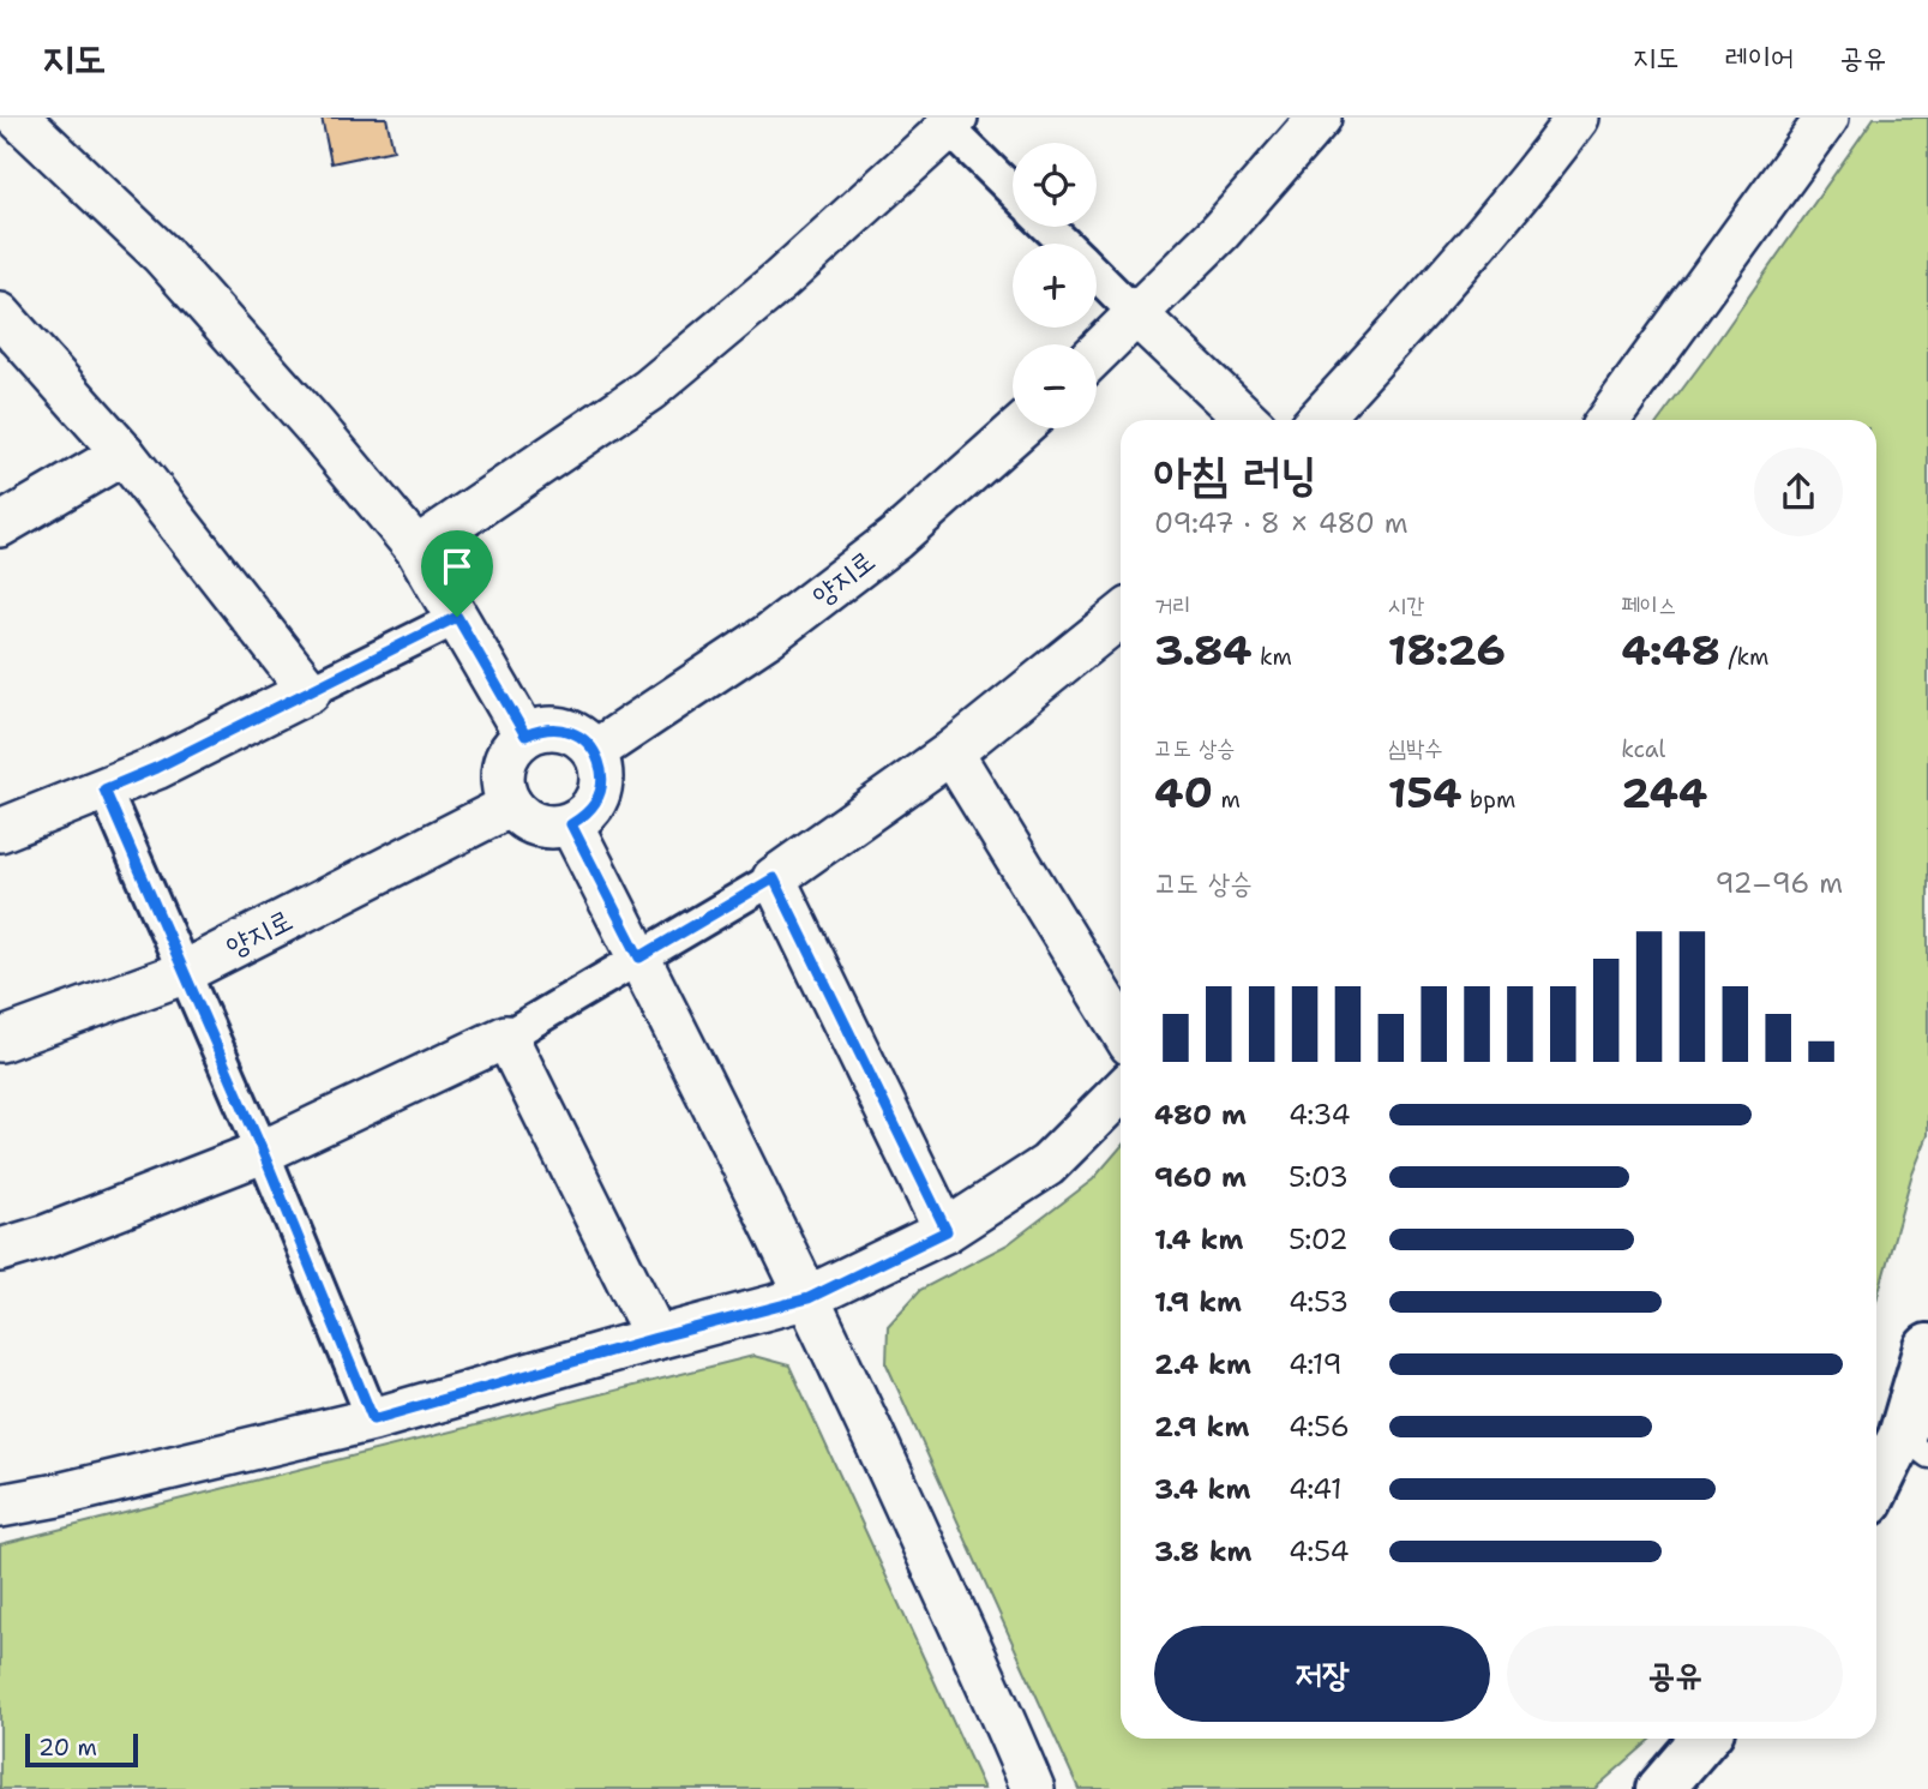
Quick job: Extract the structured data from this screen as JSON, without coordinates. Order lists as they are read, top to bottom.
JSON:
{
  "streets": {
    "street": ["양지로"]
  },
  "scale_bar": "20 m",
  "page": {
    "header": "지도",
    "nav": ["지도", "레이어", "공유"],
    "map_buttons": ["+", "−"],
    "heading": ["아침 러닝", "09:47 · 8 × 480 m"],
    "stats": [
      ["거리", "3.84 km"],
      ["시간", "18:26"],
      ["페이스", "4:48 /km"],
      ["고도 상승", "40 m"],
      ["심박수", "154 bpm"],
      ["kcal", "244"]
    ],
    "chart": ["고도 상승", "92–96 m"],
    "list": [
      {
        "name": "480 m",
        "note": "4:34"
      },
      {
        "name": "960 m",
        "note": "5:03"
      },
      {
        "name": "1.4 km",
        "note": "5:02"
      },
      {
        "name": "1.9 km",
        "note": "4:53"
      },
      {
        "name": "2.4 km",
        "note": "4:19"
      },
      {
        "name": "2.9 km",
        "note": "4:56"
      },
      {
        "name": "3.4 km",
        "note": "4:41"
      },
      {
        "name": "3.8 km",
        "note": "4:54"
      }
    ],
    "buttons": ["저장", "공유"],
    "scale": "20 m"
  }
}
